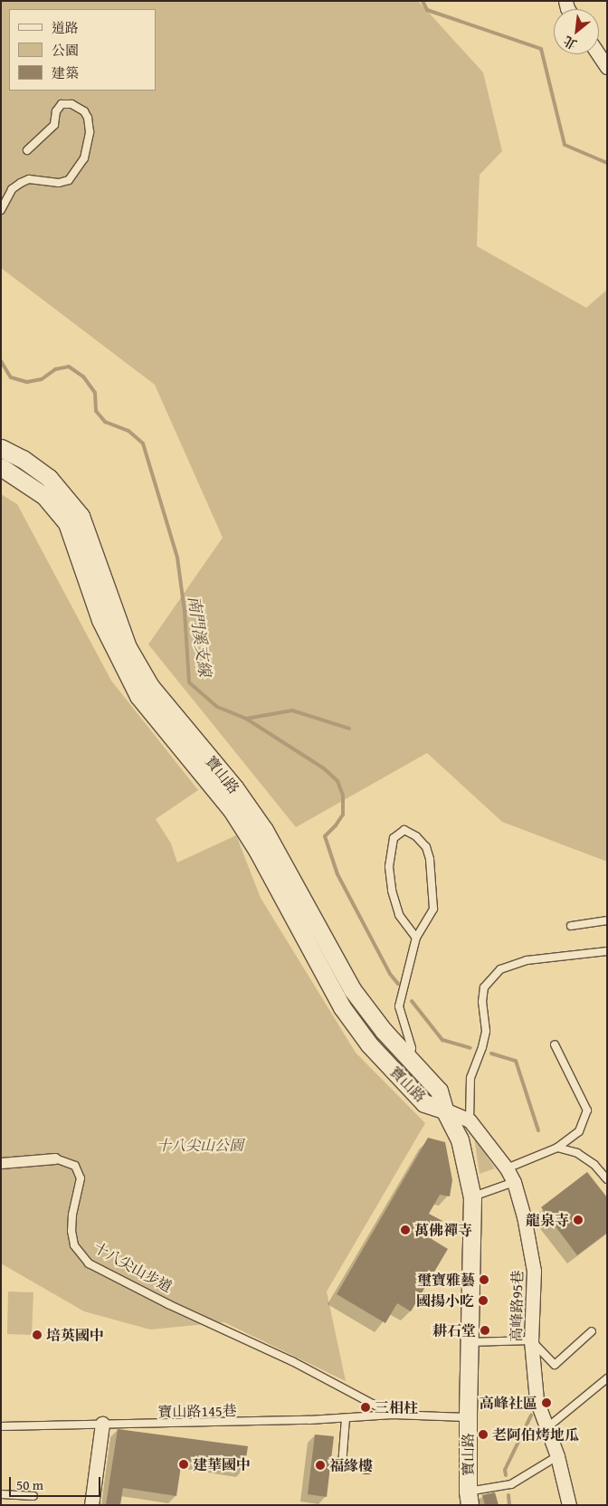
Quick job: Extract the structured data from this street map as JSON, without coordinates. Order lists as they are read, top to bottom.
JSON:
{
  "streets": {
    "street": ["寶山路", "十八尖山步道", "高峰路95巷"],
    "lane": ["寶山路145巷"]
  },
  "crossings": [
    ["寶山路", "高峰路95巷"],
    ["寶山路", "寶山路145巷"],
    ["十八尖山步道", "寶山路145巷"]
  ],
  "water": ["南門溪支線"],
  "parks": ["十八尖山公園"],
  "places": [
    "龍泉寺",
    "萬佛禪寺",
    "璽寶雅藝",
    "國揚小吃",
    "耕石堂",
    "培英國中",
    "高峰社區",
    "三相柱",
    "老阿伯烤地瓜",
    "建華國中",
    "福緣樓"
  ],
  "legend": ["道路", "公園", "建築"],
  "scale_bar": "50 m",
  "north": "bottom left"
}
